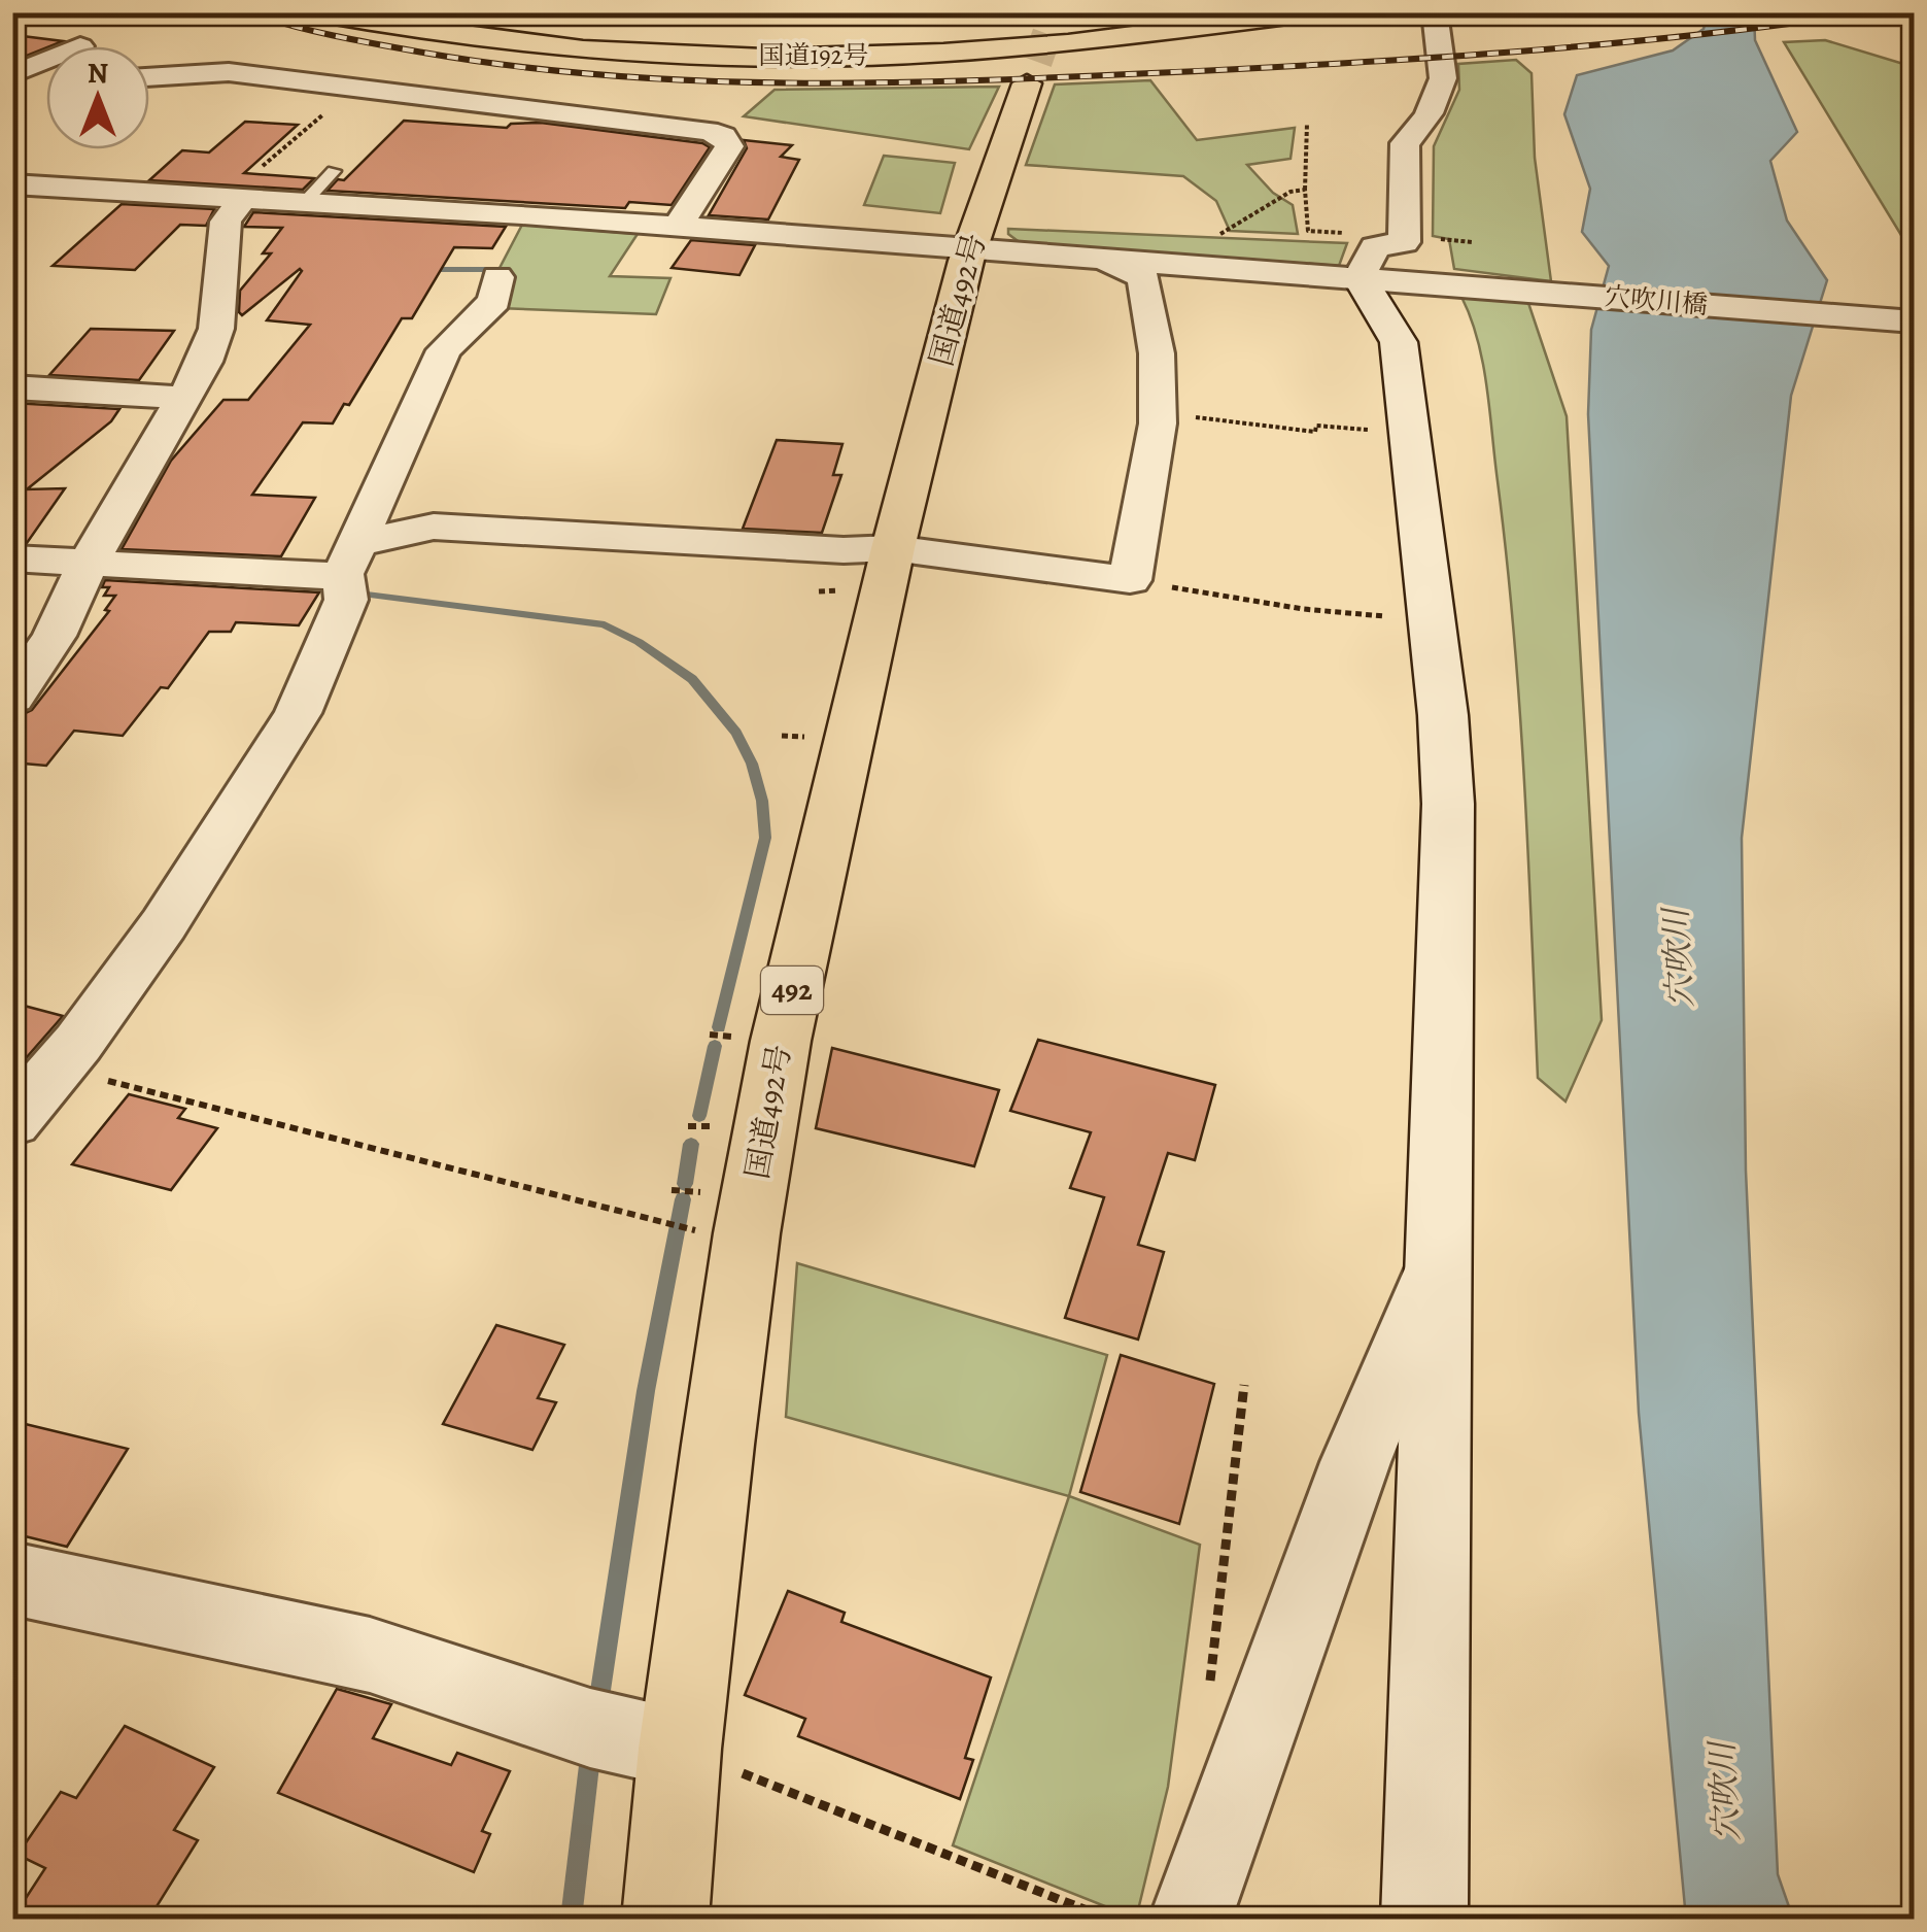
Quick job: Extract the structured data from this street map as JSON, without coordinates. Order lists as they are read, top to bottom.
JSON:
{
  "streets": {
    "highway": ["国道192号", "国道492号", "492"],
    "street": ["穴吹川橋"]
  },
  "crossings": [
    ["国道492号", "穴吹川橋"]
  ],
  "water": ["穴吹川"],
  "north": "top"
}
